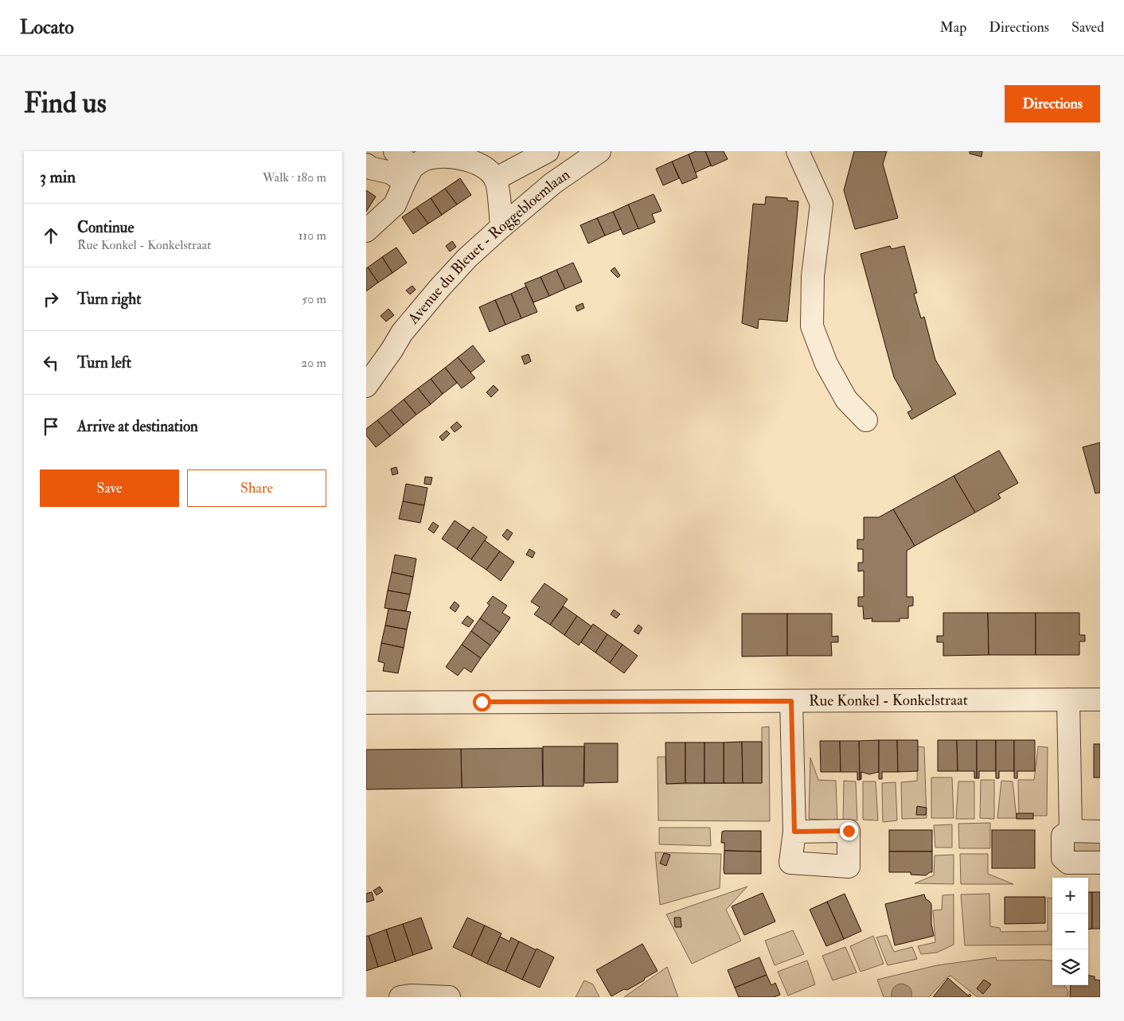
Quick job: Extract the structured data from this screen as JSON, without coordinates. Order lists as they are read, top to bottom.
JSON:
{
  "streets": {
    "street": ["Avenue du Bleuet - Roggebloemlaan", "Rue Konkel - Konkelstraat"]
  },
  "page": {
    "header": "Locato",
    "nav": ["Map", "Directions", "Saved"],
    "buttons": [
      "Directions",
      ["Save", "Share"]
    ],
    "title": "Find us",
    "heading": ["3 min", "Walk · 180 m"],
    "list": [
      ["Continue", "Rue Konkel - Konkelstraat", "110 m"],
      ["Turn right", "50 m"],
      ["Turn left", "20 m"],
      "Arrive at destination"
    ],
    "map_buttons": ["+", "−"]
  }
}
